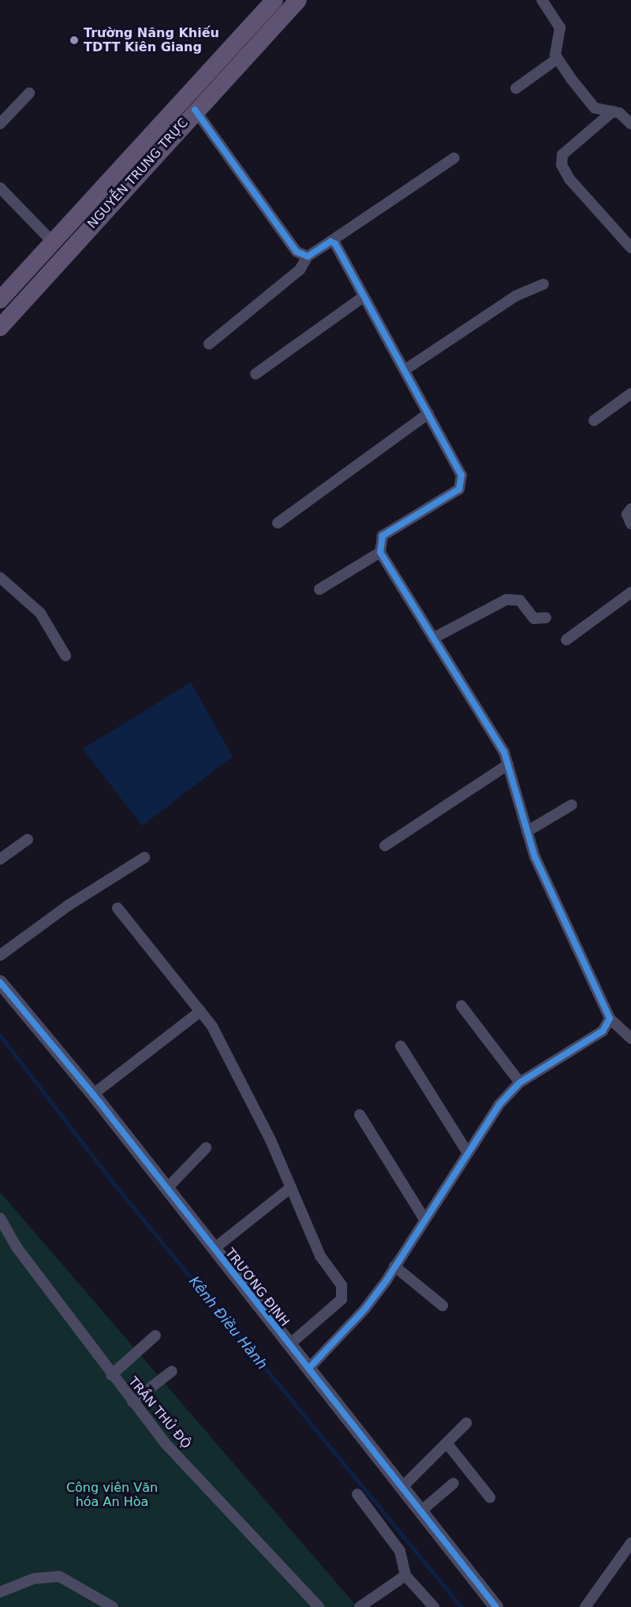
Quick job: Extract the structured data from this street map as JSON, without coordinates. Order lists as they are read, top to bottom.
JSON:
{
  "streets": {
    "main road": ["NGUYỄN TRUNG TRỰC"],
    "street": ["TRƯƠNG ĐỊNH", "TRẦN THỦ ĐỘ"]
  },
  "water": ["Kênh Điều Hành"],
  "parks": ["Công viên Văn hóa An Hòa"],
  "places": ["Trường Năng Khiếu TDTT Kiên Giang"]
}
